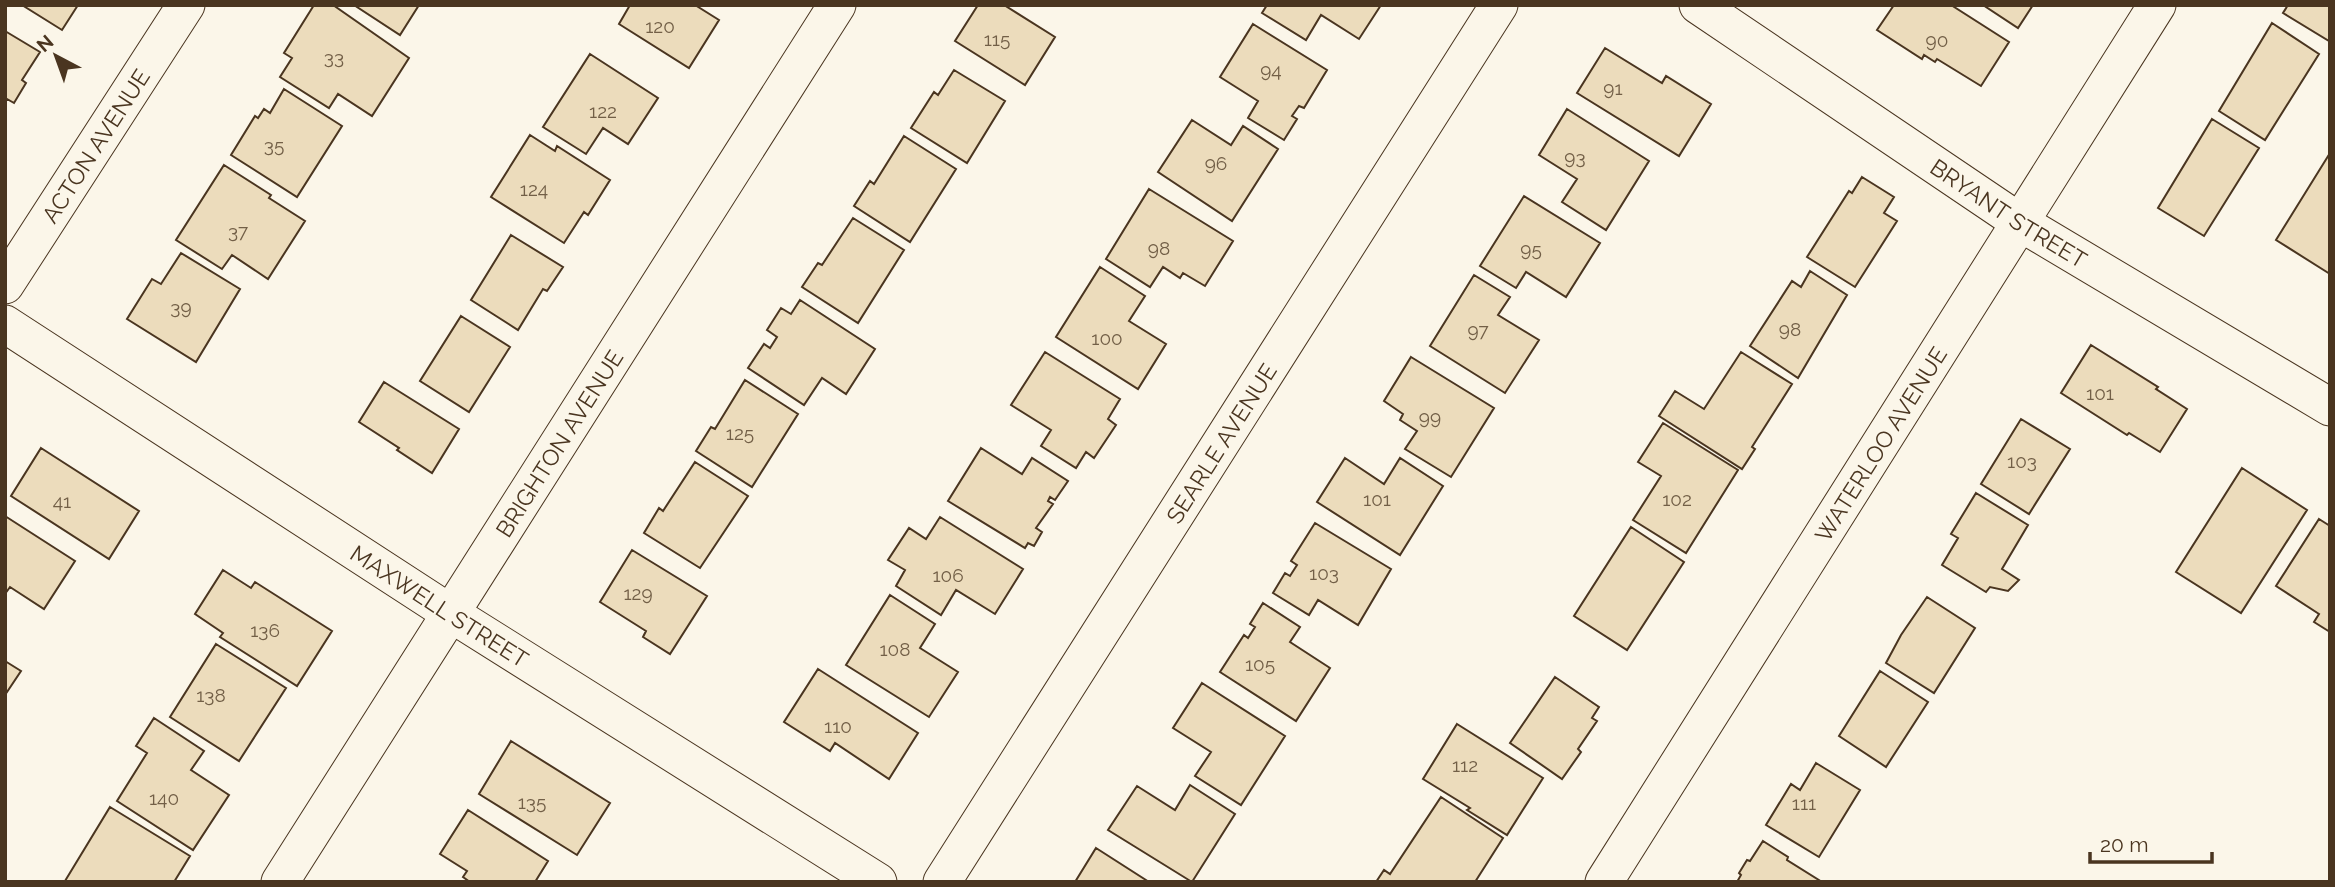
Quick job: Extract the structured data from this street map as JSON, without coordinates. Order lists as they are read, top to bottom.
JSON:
{
  "streets": {
    "street": [
      "ACTON AVENUE",
      "BRYANT STREET",
      "BRIGHTON AVENUE",
      "SEARLE AVENUE",
      "WATERLOO AVENUE",
      "MAXWELL STREET"
    ]
  },
  "crossings": [
    ["BRYANT STREET", "WATERLOO AVENUE"],
    ["BRIGHTON AVENUE", "MAXWELL STREET"]
  ],
  "house_numbers": [
    "120",
    "115",
    "90",
    "33",
    "94",
    "91",
    "122",
    "35",
    "93",
    "96",
    "124",
    "37",
    "98",
    "95",
    "39",
    "98",
    "97",
    "100",
    "101",
    "99",
    "125",
    "103",
    "101",
    "102",
    "41",
    "103",
    "106",
    "129",
    "136",
    "108",
    "105",
    "138",
    "110",
    "112",
    "140",
    "135",
    "111"
  ],
  "scale_bar": "20 m",
  "north": "top left"
}
